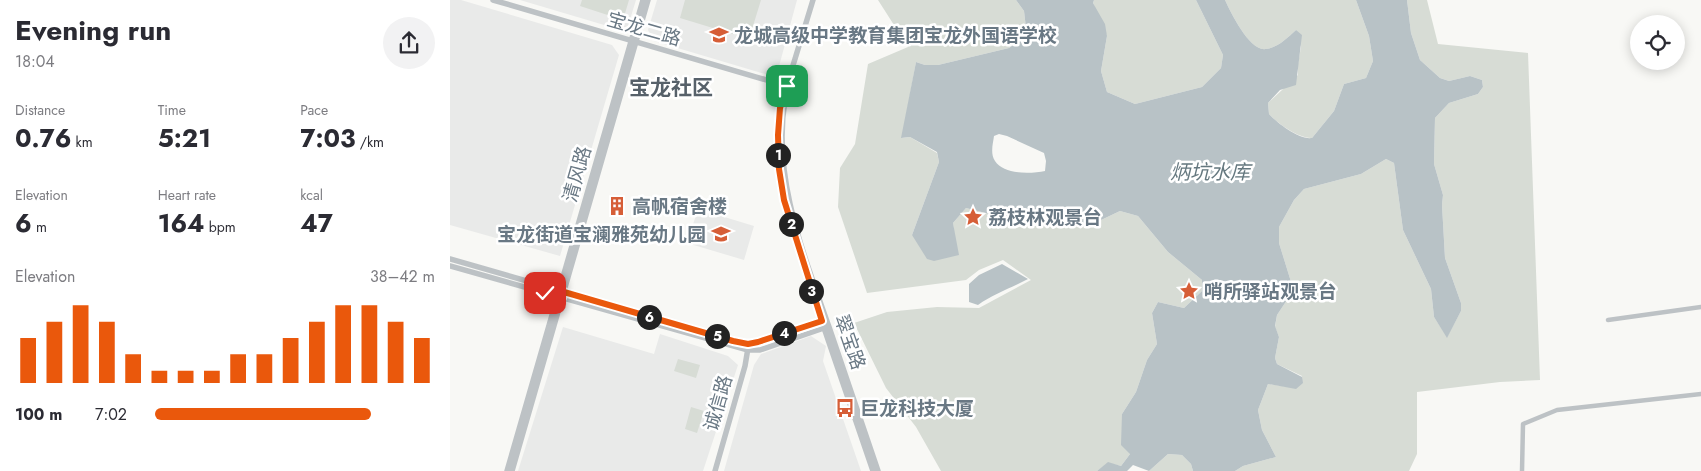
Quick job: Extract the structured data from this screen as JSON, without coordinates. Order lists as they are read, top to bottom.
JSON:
{
  "streets": {
    "street": [
      "宝龙二路",
      "清风路",
      "翠宝路",
      "诚信路"
    ]
  },
  "crossings": [
    ["宝龙二路", "清风路"],
    ["宝龙二路", "翠宝路"]
  ],
  "districts": ["宝龙社区"],
  "water": ["炳坑水库"],
  "places": {
    "school or university": ["龙城高级中学教育集团宝龙外国语学校", "宝龙街道宝澜雅苑幼儿园"],
    "building": ["高帆宿舍楼"],
    "place": ["荔枝林观景台", "哨所驿站观景台"],
    "bus stop": ["巨龙科技大厦"]
  },
  "page": {
    "heading": ["Evening run", "18:04"],
    "stats": [
      ["Distance", "0.76 km"],
      ["Time", "5:21"],
      ["Pace", "7:03 /km"],
      ["Elevation", "6 m"],
      ["Heart rate", "164 bpm"],
      ["kcal", "47"]
    ],
    "pins": [
      "1",
      "2",
      "3",
      "6",
      "4",
      "5"
    ],
    "chart": ["Elevation", "38–42 m"],
    "list": [
      {
        "name": "100 m",
        "note": "7:02"
      }
    ]
  }
}
